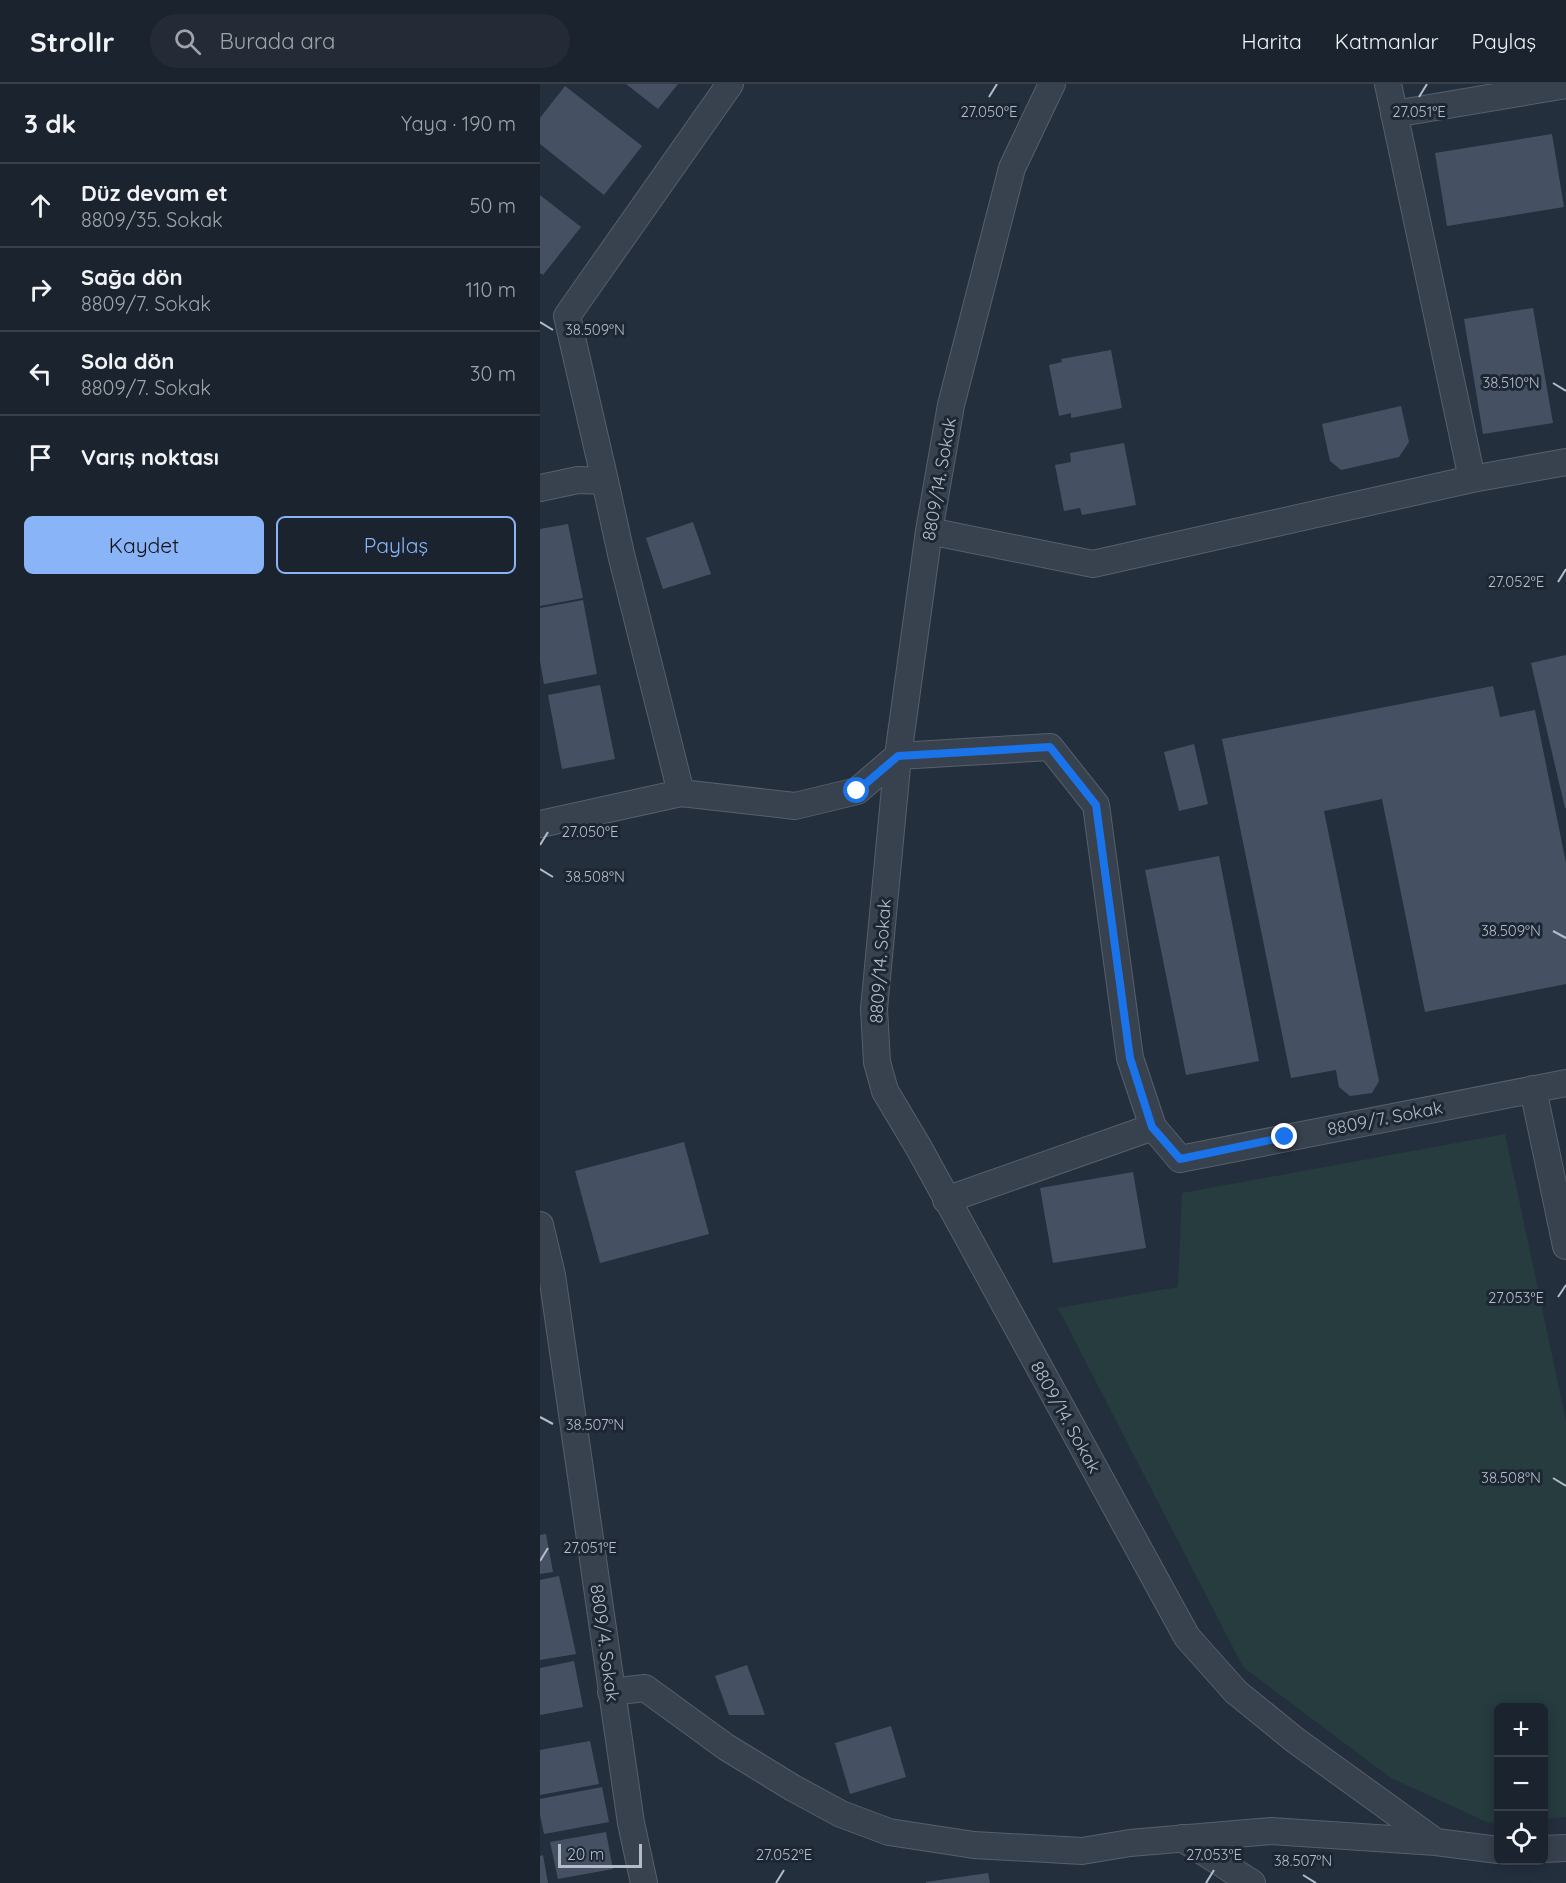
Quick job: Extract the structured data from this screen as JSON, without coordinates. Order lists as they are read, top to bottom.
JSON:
{
  "streets": {
    "street": ["8809/14. Sokak", "8809/7. Sokak", "8809/4. Sokak"]
  },
  "crossings": [
    ["8809/14. Sokak", "8809/7. Sokak"]
  ],
  "scale_bar": "20 m",
  "page": {
    "header": "Strollr",
    "search": "Burada ara",
    "nav": ["Harita", "Katmanlar", "Paylaş"],
    "heading": ["3 dk", "Yaya · 190 m"],
    "list": [
      ["Düz devam et", "8809/35. Sokak", "50 m"],
      ["Sağa dön", "8809/7. Sokak", "110 m"],
      ["Sola dön", "8809/7. Sokak", "30 m"],
      "Varış noktası"
    ],
    "buttons": ["Kaydet", "Paylaş"],
    "map_buttons": ["+", "−"],
    "scale": "20 m"
  },
  "coordinates": [
    "27.050°E",
    "27.051°E",
    "38.509°N",
    "38.510°N",
    "27.052°E",
    "38.508°N",
    "27.053°E",
    "38.507°N"
  ]
}
